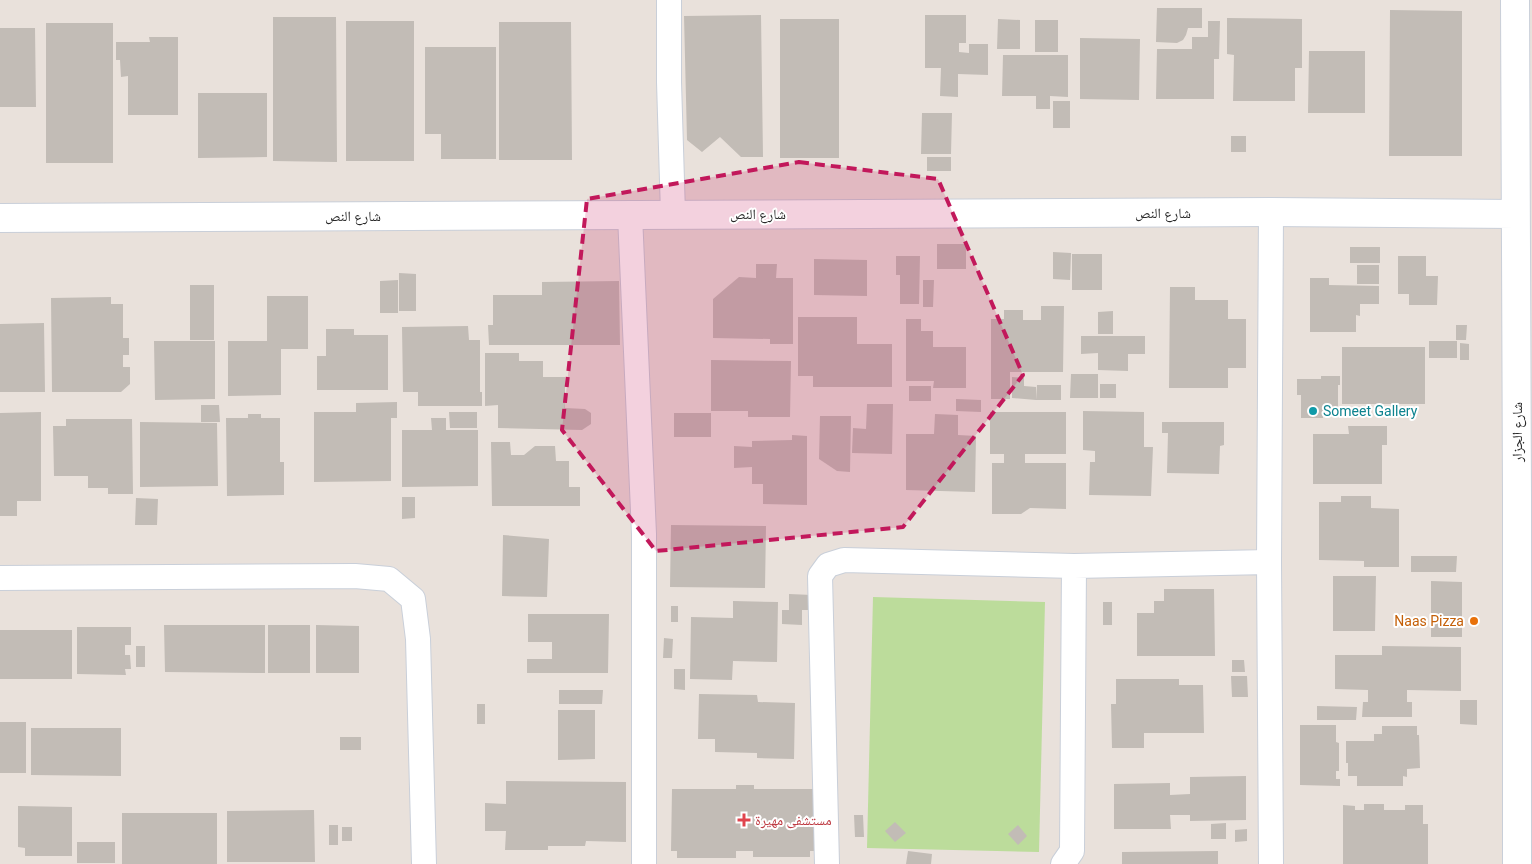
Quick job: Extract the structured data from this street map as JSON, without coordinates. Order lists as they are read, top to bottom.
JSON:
{
  "streets": {
    "street": ["شارع النص", "شارع الجزار"]
  },
  "crossings": [
    ["شارع النص", "شارع الجزار"]
  ],
  "places": {
    "other": ["Someet Gallery", "Naas Pizza"],
    "health": ["مستشفى مهيرة"]
  }
}
